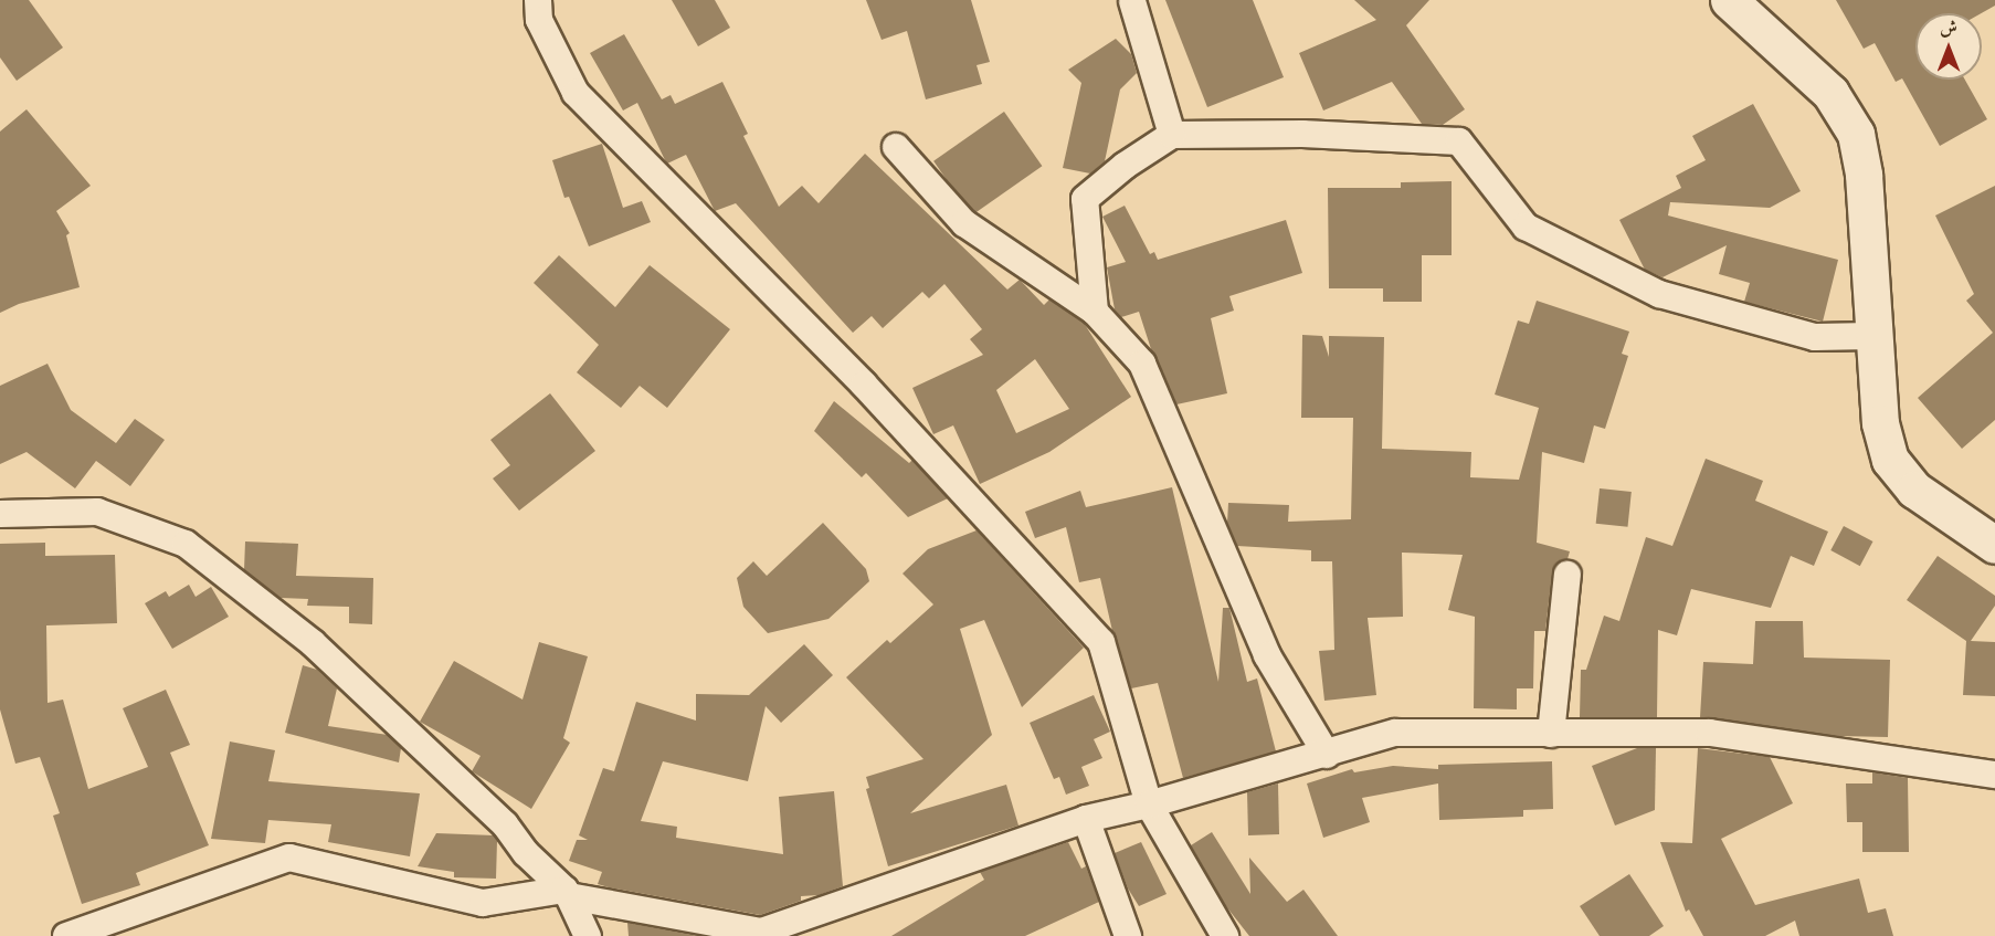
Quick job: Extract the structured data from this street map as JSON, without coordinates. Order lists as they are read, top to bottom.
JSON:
{
  "north": "top"
}
